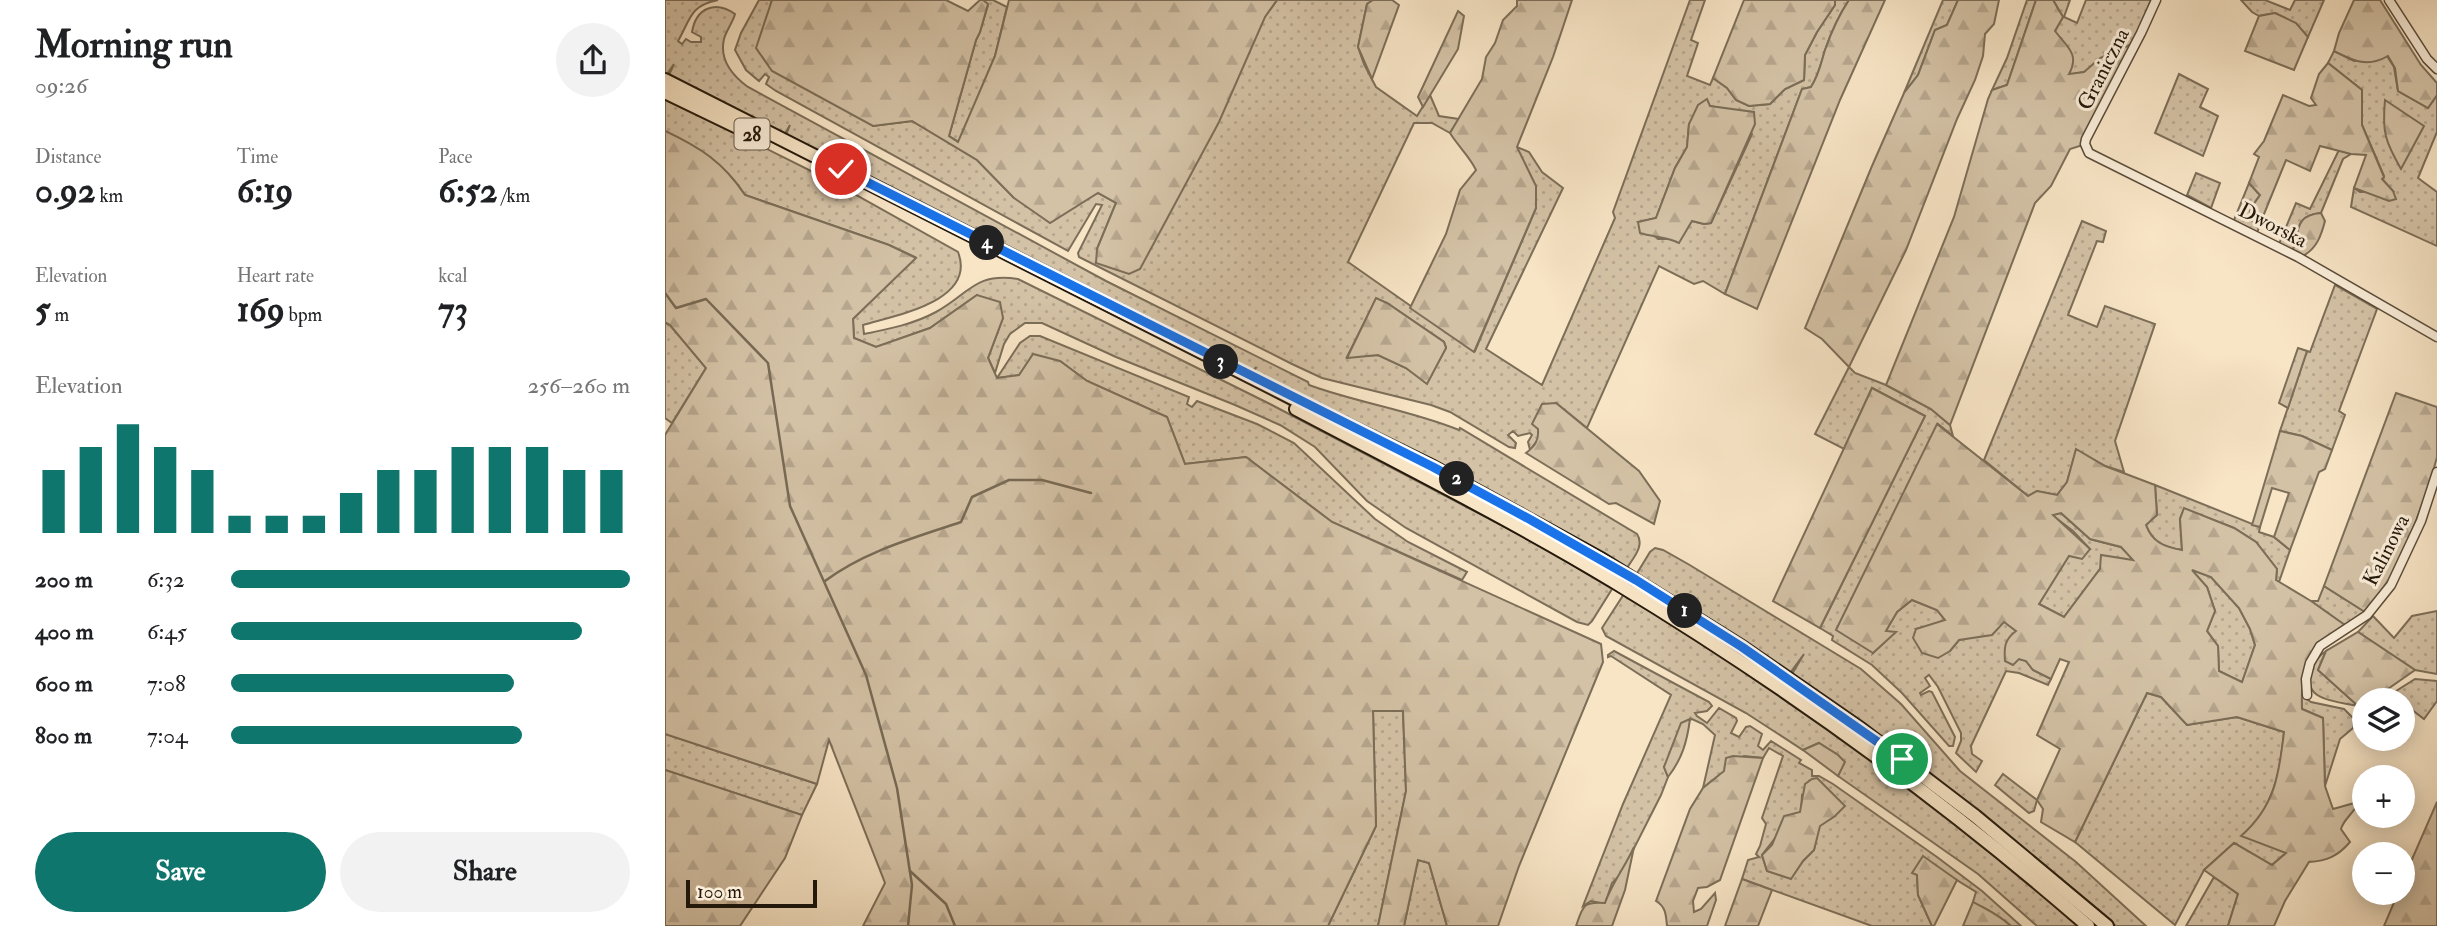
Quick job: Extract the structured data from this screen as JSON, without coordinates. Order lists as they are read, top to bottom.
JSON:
{
  "streets": {
    "main road": ["28"],
    "street": ["Graniczna", "Dworska", "Kalinowa"]
  },
  "crossings": [
    ["Graniczna", "Dworska"]
  ],
  "scale_bar": "100 m",
  "page": {
    "heading": ["Morning run", "09:26"],
    "stats": [
      ["Distance", "0.92 km"],
      ["Time", "6:19"],
      ["Pace", "6:52 /km"],
      ["Elevation", "5 m"],
      ["Heart rate", "169 bpm"],
      ["kcal", "73"]
    ],
    "pins": [
      "4",
      "3",
      "2",
      "1"
    ],
    "chart": ["Elevation", "256–260 m"],
    "list": [
      {
        "name": "200 m",
        "note": "6:32"
      },
      {
        "name": "400 m",
        "note": "6:45"
      },
      {
        "name": "600 m",
        "note": "7:08"
      },
      {
        "name": "800 m",
        "note": "7:04"
      }
    ],
    "map_buttons": ["+", "−"],
    "buttons": ["Save", "Share"],
    "scale": "100 m"
  }
}
